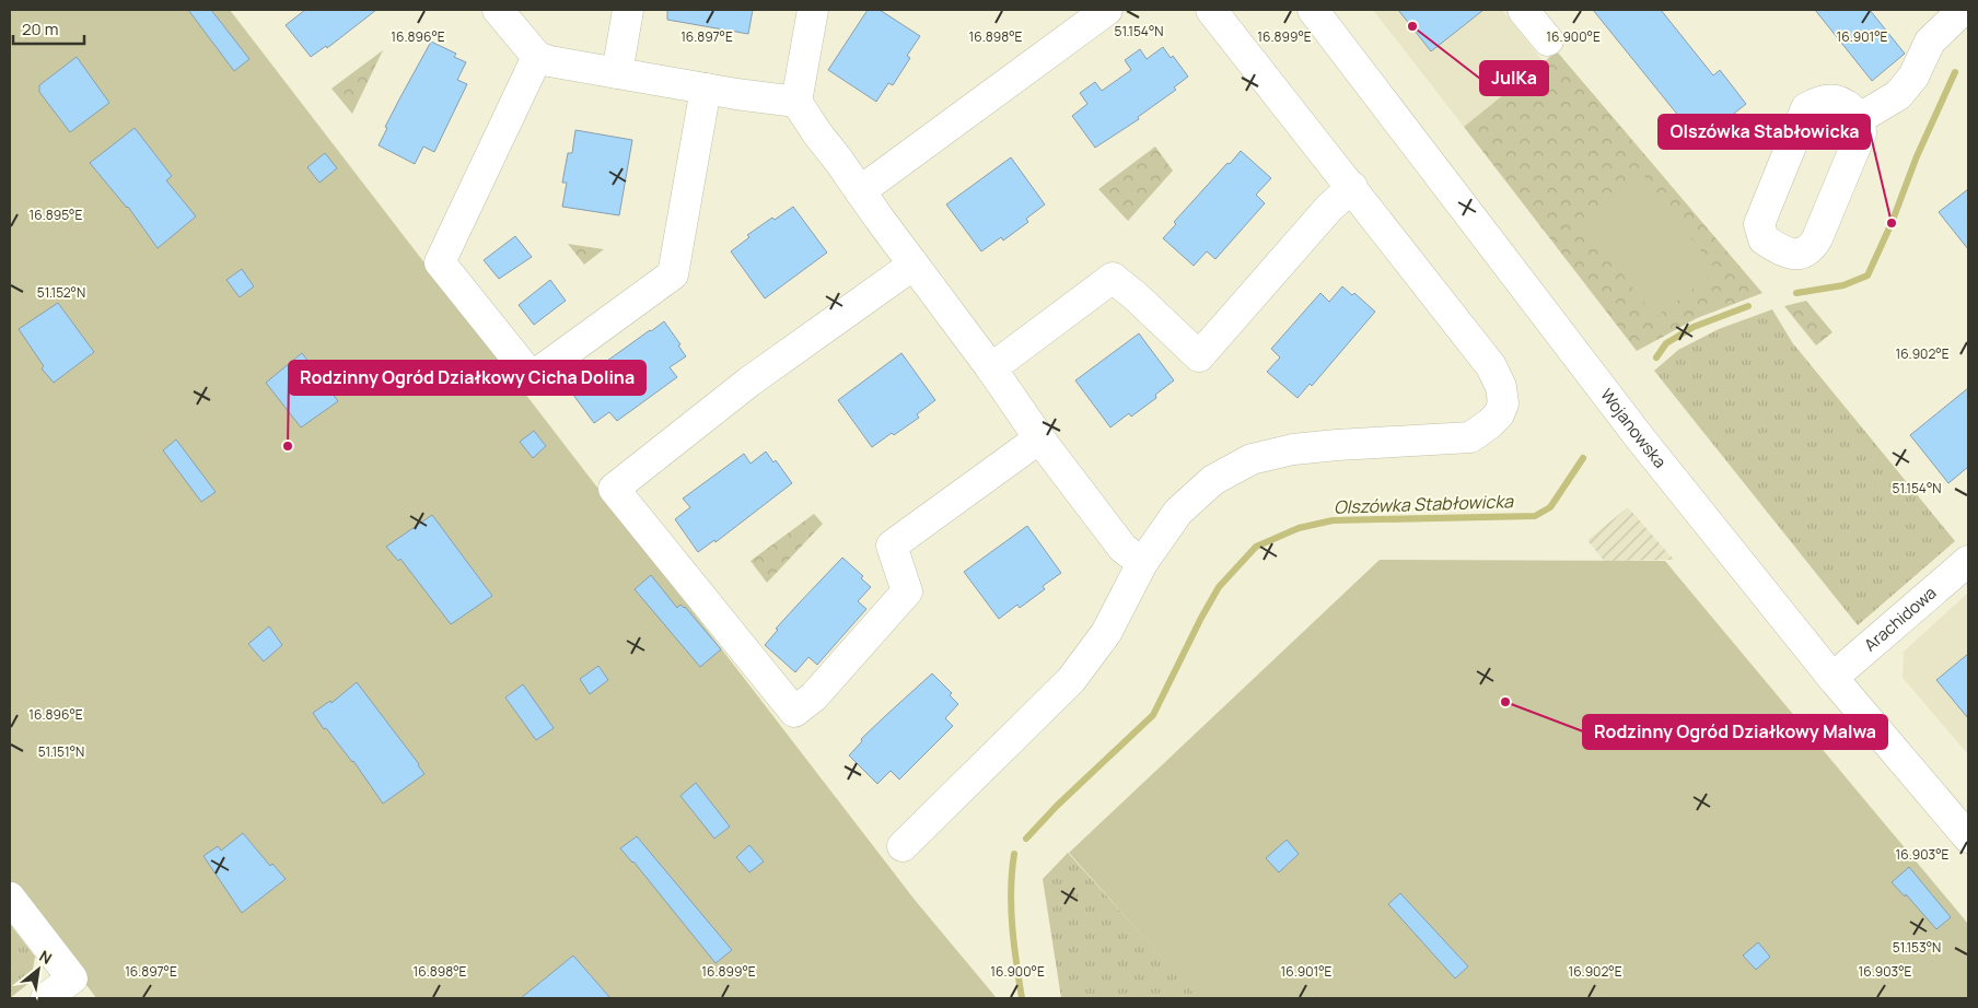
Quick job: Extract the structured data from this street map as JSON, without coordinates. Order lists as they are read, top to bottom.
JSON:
{
  "streets": {
    "street": ["Wojanowska", "Arachidowa"]
  },
  "crossings": [
    ["Wojanowska", "Arachidowa"]
  ],
  "water": ["Olszówka Stabłowicka"],
  "places": [
    "JulKa",
    "Olszówka Stabłowicka",
    "Rodzinny Ogród Działkowy Cicha Dolina",
    "Rodzinny Ogród Działkowy Malwa"
  ],
  "scale_bar": "20 m",
  "north": "top right",
  "coordinates": [
    "51.154°N",
    "16.896°E",
    "16.897°E",
    "16.898°E",
    "16.899°E",
    "16.900°E",
    "16.901°E",
    "16.895°E",
    "51.152°N",
    "16.902°E",
    "51.151°N",
    "16.903°E",
    "51.153°N"
  ]
}
